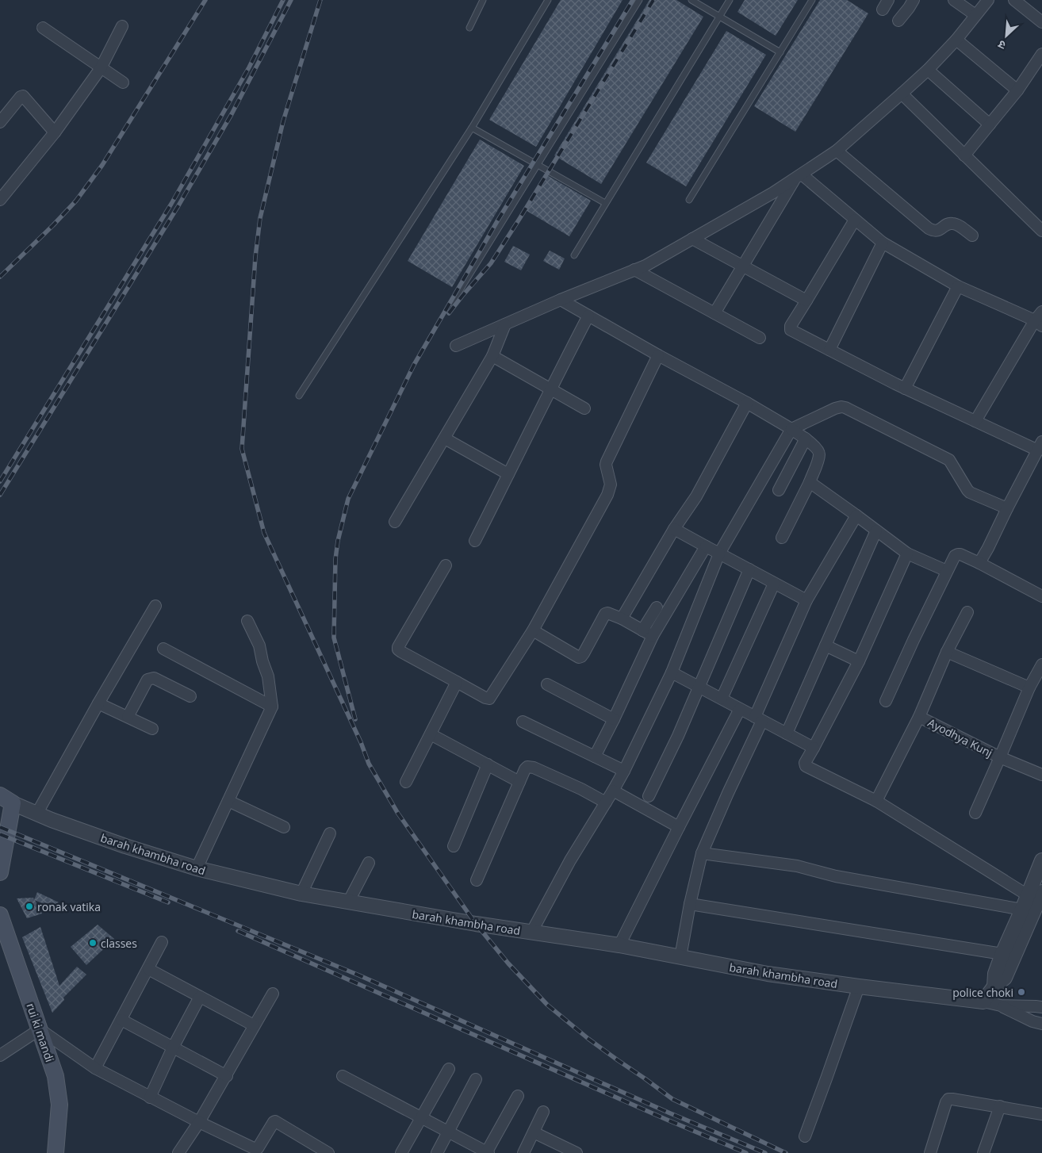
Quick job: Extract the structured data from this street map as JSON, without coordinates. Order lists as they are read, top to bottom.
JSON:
{
  "streets": {
    "main road": ["barah khambha road", "rui ki mandi"],
    "street": ["Ayodhya Kunj"]
  },
  "places": ["ronak vatika", "classes", "police choki"],
  "north": "bottom left"
}
